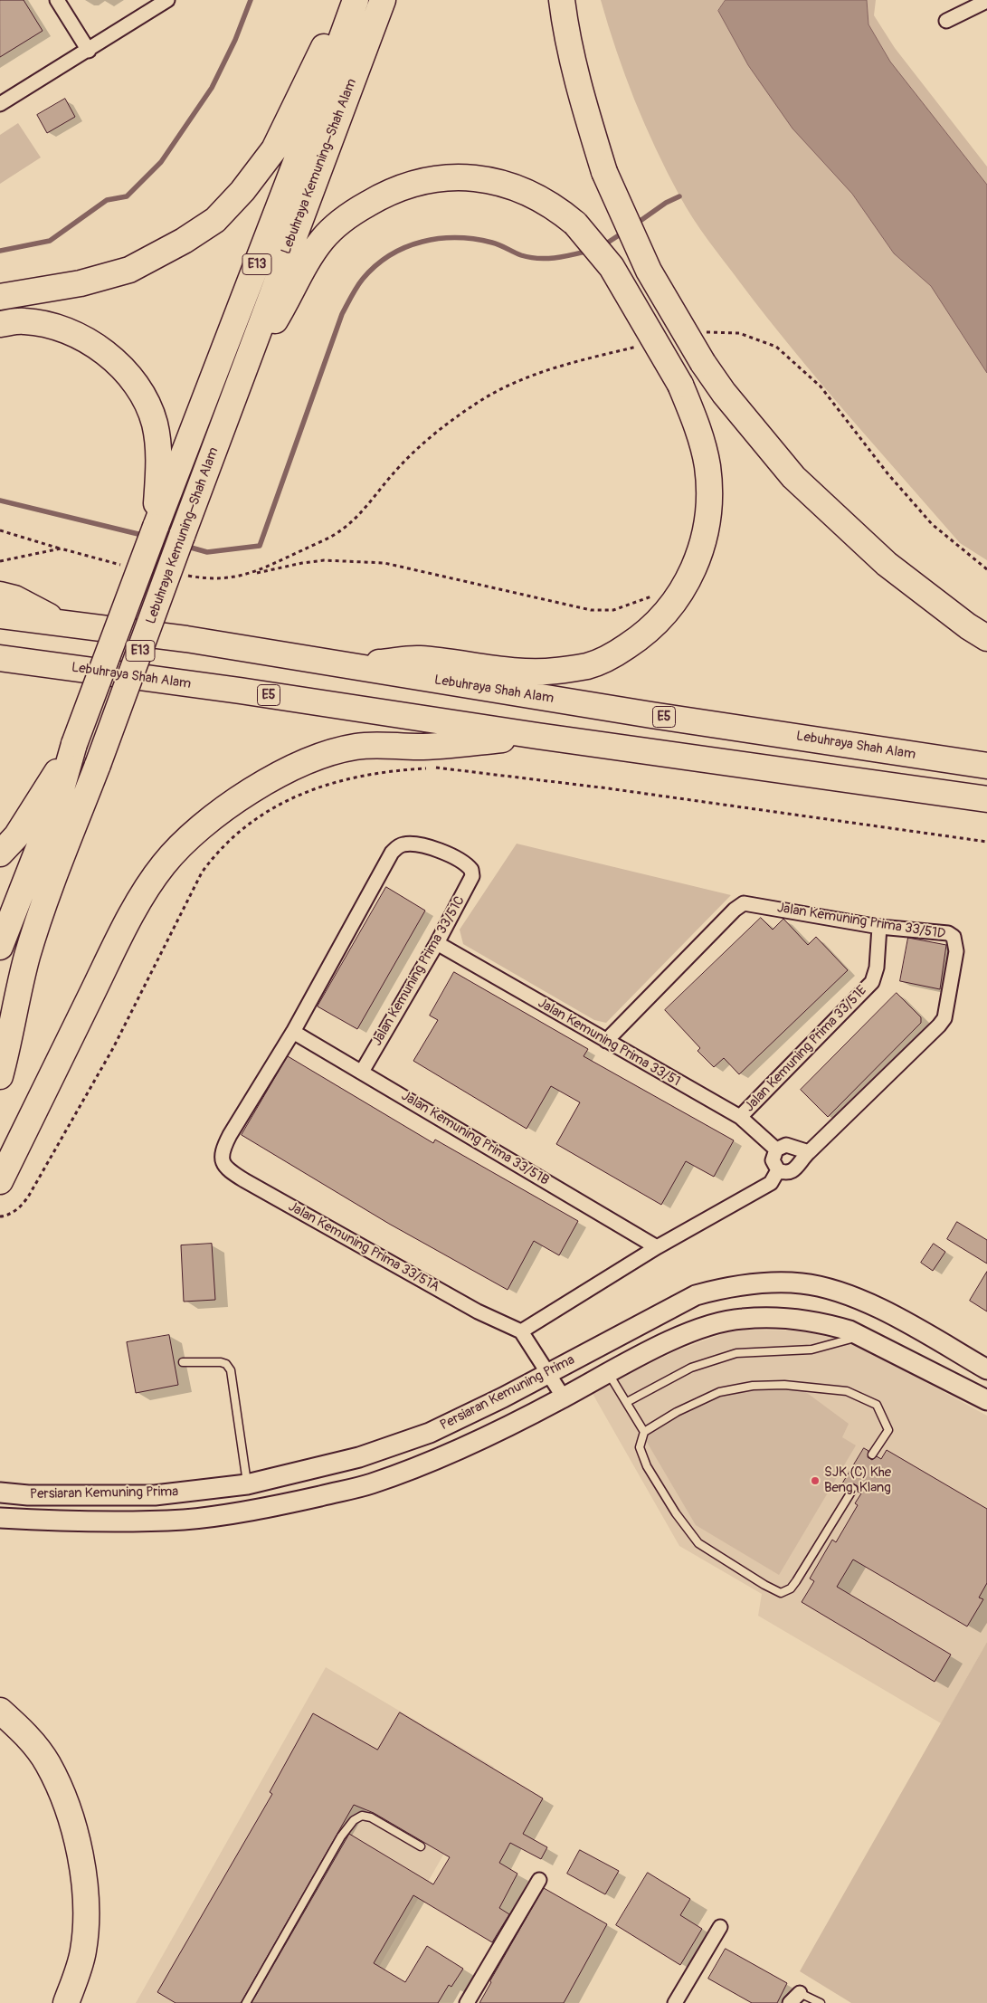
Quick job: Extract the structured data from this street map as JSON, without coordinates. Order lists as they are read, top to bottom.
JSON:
{
  "streets": {
    "highway": [
      "Lebuhraya Kemuning–Shah Alam",
      "E13",
      "Lebuhraya Shah Alam",
      "E5"
    ],
    "street": [
      "Jalan Kemuning Prima 33/51D",
      "Jalan Kemuning Prima 33/51C",
      "Jalan Kemuning Prima 33/51",
      "Jalan Kemuning Prima 33/51E",
      "Jalan Kemuning Prima 33/51B",
      "Jalan Kemuning Prima 33/51A",
      "Persiaran Kemuning Prima"
    ]
  },
  "crossings": [
    ["Jalan Kemuning Prima 33/51D", "Jalan Kemuning Prima 33/51"],
    ["Jalan Kemuning Prima 33/51D", "Jalan Kemuning Prima 33/51E"],
    ["Jalan Kemuning Prima 33/51C", "Jalan Kemuning Prima 33/51"],
    ["Jalan Kemuning Prima 33/51C", "Jalan Kemuning Prima 33/51B"],
    ["Jalan Kemuning Prima 33/51C", "Jalan Kemuning Prima 33/51A"],
    ["Jalan Kemuning Prima 33/51", "Jalan Kemuning Prima 33/51E"],
    ["Jalan Kemuning Prima 33/51B", "Jalan Kemuning Prima 33/51A"]
  ],
  "places": ["SJK (C) Khe Beng, Klang"]
}
